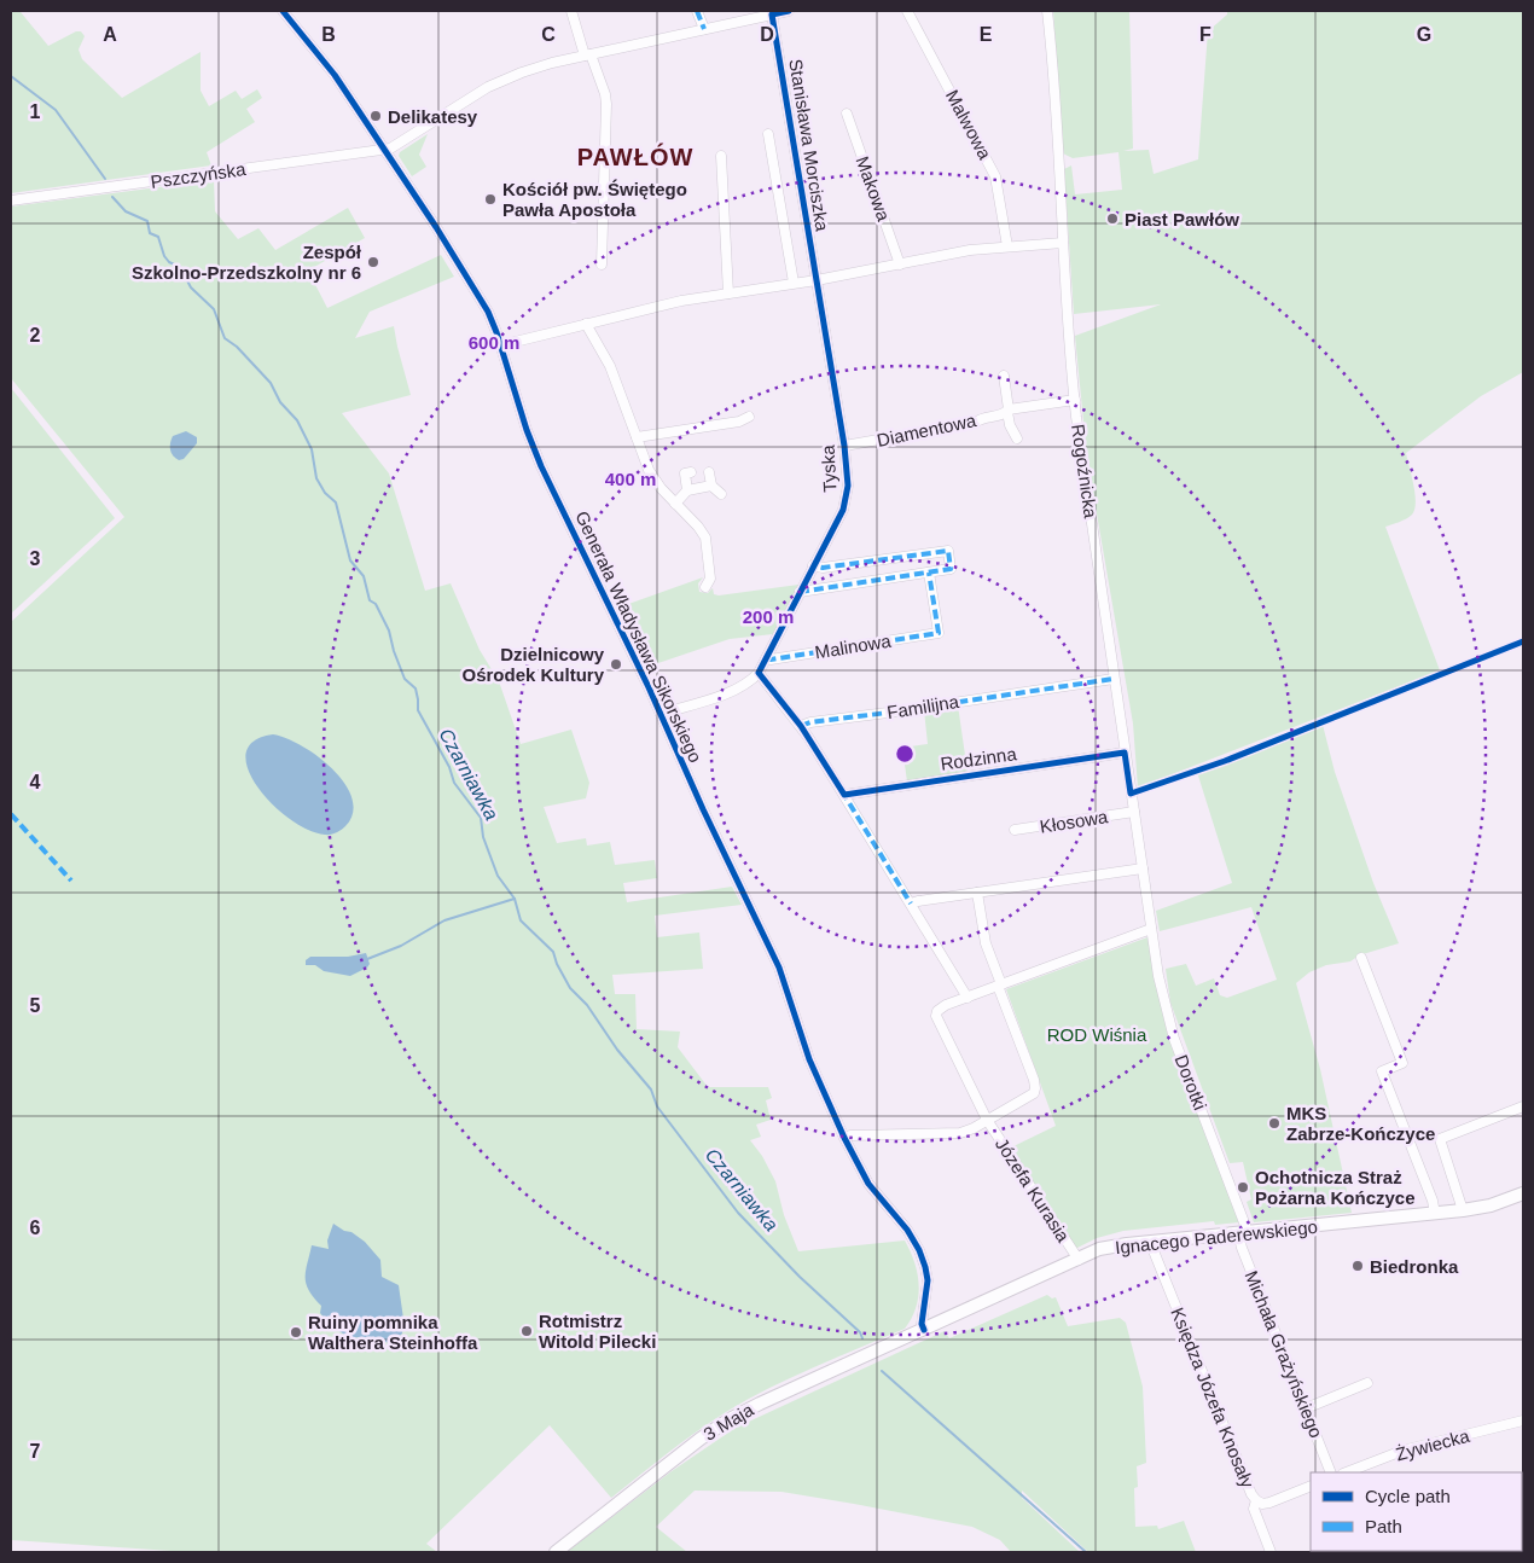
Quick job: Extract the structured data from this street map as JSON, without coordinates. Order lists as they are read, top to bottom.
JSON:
{
  "streets": {
    "main road": ["Ignacego Paderewskiego", "3 Maja"],
    "street": [
      "Malwowa",
      "Stanisława Morciszka",
      "Pszczyńska",
      "Makowa",
      "Diamentowa",
      "Tyska",
      "Rogoźnicka",
      "Generała Władysława Sikorskiego",
      "Malinowa",
      "Familijna",
      "Rodzinna",
      "Kłosowa",
      "Dorotki",
      "Józefa Kurasia",
      "Michała Grażyńskiego",
      "Księdza Józefa Knosały",
      "Żywiecka"
    ]
  },
  "crossings": [
    ["Stanisława Morciszka", "Pszczyńska"],
    ["Stanisława Morciszka", "Tyska"],
    ["Pszczyńska", "Generała Władysława Sikorskiego"],
    ["Diamentowa", "Tyska"],
    ["Diamentowa", "Rogoźnicka"],
    ["Tyska", "Generała Władysława Sikorskiego"],
    ["Tyska", "Malinowa"],
    ["Rogoźnicka", "Familijna"],
    ["Rogoźnicka", "Rodzinna"],
    ["Rogoźnicka", "Kłosowa"],
    ["Rogoźnicka", "Dorotki"],
    ["Generała Władysława Sikorskiego", "Ignacego Paderewskiego"],
    ["Generała Władysława Sikorskiego", "3 Maja"],
    ["Dorotki", "Ignacego Paderewskiego"],
    ["Dorotki", "Michała Grażyńskiego"],
    ["Józefa Kurasia", "Ignacego Paderewskiego"],
    ["Ignacego Paderewskiego", "Michała Grażyńskiego"],
    ["Ignacego Paderewskiego", "Księdza Józefa Knosały"],
    ["Ignacego Paderewskiego", "3 Maja"]
  ],
  "districts": ["PAWŁÓW"],
  "water": ["Czarniawka"],
  "parks": ["ROD Wiśnia"],
  "places": [
    "Delikatesy",
    "Kościół pw. Świętego Pawła Apostoła",
    "Piast Pawłów",
    "Zespół Szkolno-Przedszkolny nr 6",
    "Dzielnicowy Ośrodek Kultury",
    "MKS Zabrze-Kończyce",
    "Ochotnicza Straż Pożarna Kończyce",
    "Biedronka",
    "Rotmistrz Witold Pilecki",
    "Ruiny pomnika Walthera Steinhoffa"
  ],
  "legend": ["Cycle path", "Path"],
  "grid": {
    "columns": [
      "A",
      "B",
      "C",
      "D",
      "E",
      "F",
      "G"
    ],
    "rows": [
      "1",
      "2",
      "3",
      "4",
      "5",
      "6",
      "7"
    ]
  },
  "rings": ["600 m", "400 m", "200 m"]
}
